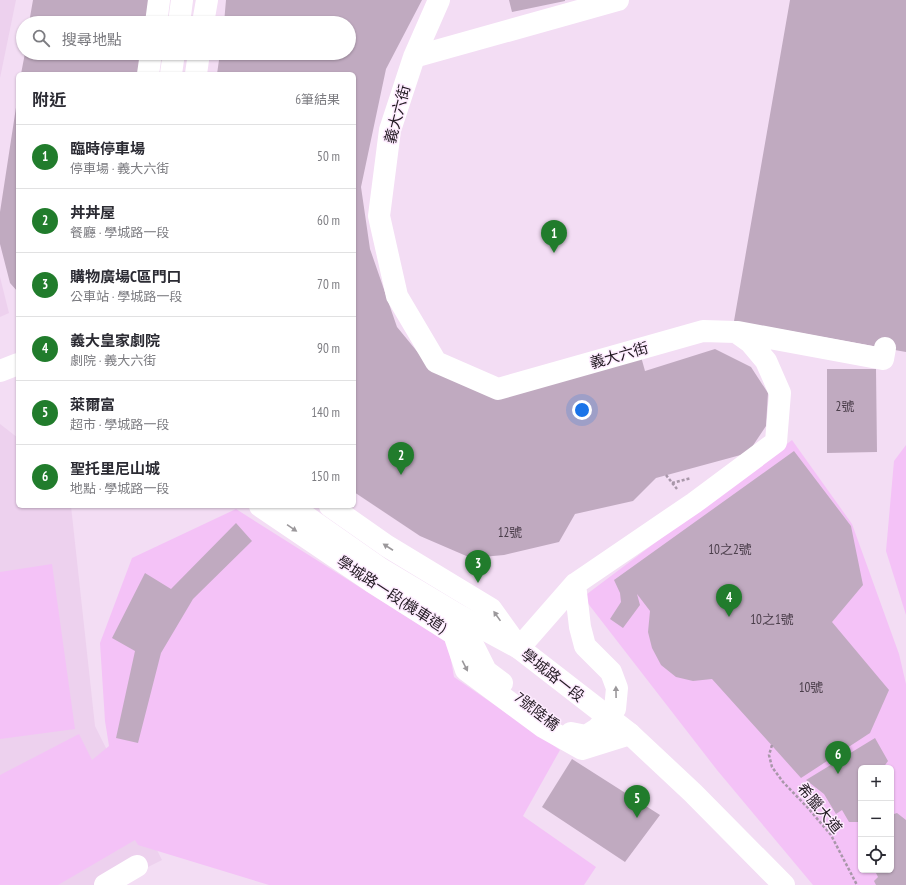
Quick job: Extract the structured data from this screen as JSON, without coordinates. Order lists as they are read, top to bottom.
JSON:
{
  "streets": {
    "street": [
      "義大六街",
      "學城路一段(機車道)",
      "學城路一段",
      "7號陸橋"
    ],
    "path": ["希臘大道"]
  },
  "crossings": [
    ["學城路一段(機車道)", "學城路一段"],
    ["學城路一段", "7號陸橋"]
  ],
  "house_numbers": [
    "2號",
    "12號",
    "10之2號",
    "10之1號",
    "10號"
  ],
  "page": {
    "search": "搜尋地點",
    "heading": ["附近", "6筆結果"],
    "list": [
      {
        "mark": "1",
        "name": "臨時停車場",
        "note": "停車場 · 義大六街",
        "value": "50 m"
      },
      {
        "mark": "2",
        "name": "丼丼屋",
        "note": "餐廳 · 學城路一段",
        "value": "60 m"
      },
      {
        "mark": "3",
        "name": "購物廣場C區門口",
        "note": "公車站 · 學城路一段",
        "value": "70 m"
      },
      {
        "mark": "4",
        "name": "義大皇家劇院",
        "note": "劇院 · 義大六街",
        "value": "90 m"
      },
      {
        "mark": "5",
        "name": "萊爾富",
        "note": "超市 · 學城路一段",
        "value": "140 m"
      },
      {
        "mark": "6",
        "name": "聖托里尼山城",
        "note": "地點 · 學城路一段",
        "value": "150 m"
      }
    ],
    "pins": [
      "1",
      "2",
      "3",
      "4",
      "6",
      "5"
    ],
    "map_buttons": ["+", "−"]
  }
}
